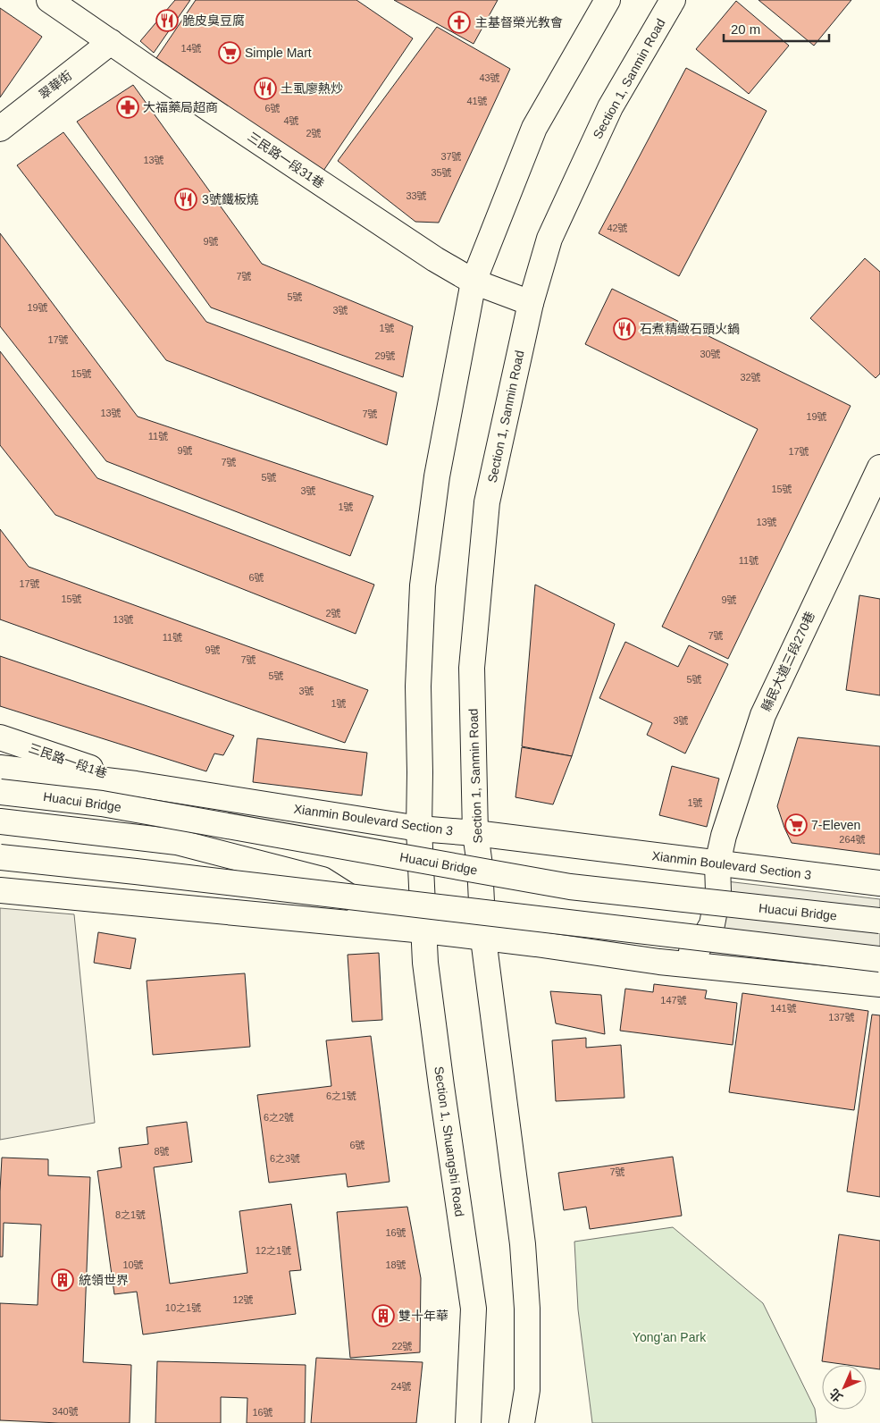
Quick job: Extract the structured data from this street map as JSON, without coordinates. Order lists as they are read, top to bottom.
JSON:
{
  "streets": {
    "main road": [
      "Section 1, Sanmin Road",
      "翠華街",
      "三民路一段31巷",
      "縣民大道三段270巷",
      "三民路一段1巷",
      "Huacui Bridge",
      "Xianmin Boulevard Section 3",
      "Section 1, Shuangshi Road"
    ]
  },
  "crossings": [
    ["Section 1, Sanmin Road", "三民路一段31巷"],
    ["Section 1, Sanmin Road", "Xianmin Boulevard Section 3"],
    ["翠華街", "三民路一段31巷"],
    ["縣民大道三段270巷", "Xianmin Boulevard Section 3"],
    ["三民路一段1巷", "Xianmin Boulevard Section 3"],
    ["Xianmin Boulevard Section 3", "Section 1, Shuangshi Road"]
  ],
  "parks": ["Yong'an Park"],
  "places": {
    "restaurant": [
      "脆皮臭豆腐",
      "土虱廖熱炒",
      "3號鐵板燒",
      "石煮精緻石頭火鍋"
    ],
    "church": ["主基督榮光教會"],
    "supermarket": ["Simple Mart", "7-Eleven"],
    "pharmacy": ["大福藥局超商"],
    "building": ["統領世界", "雙十年華"]
  },
  "house_numbers": [
    "14號",
    "43號",
    "41號",
    "6號",
    "4號",
    "2號",
    "37號",
    "13號",
    "35號",
    "33號",
    "42號",
    "9號",
    "7號",
    "5號",
    "19號",
    "3號",
    "1號",
    "17號",
    "30號",
    "29號",
    "15號",
    "32號",
    "13號",
    "7號",
    "19號",
    "11號",
    "9號",
    "17號",
    "7號",
    "5號",
    "15號",
    "3號",
    "1號",
    "13號",
    "11號",
    "6號",
    "17號",
    "15號",
    "9號",
    "2號",
    "13號",
    "7號",
    "11號",
    "9號",
    "7號",
    "5號",
    "5號",
    "3號",
    "1號",
    "3號",
    "1號",
    "264號",
    "147號",
    "141號",
    "137號",
    "6之1號",
    "6之2號",
    "6號",
    "8號",
    "6之3號",
    "7號",
    "8之1號",
    "16號",
    "12之1號",
    "10號",
    "18號",
    "12號",
    "10之1號",
    "22號",
    "24號",
    "340號",
    "16號"
  ],
  "scale_bar": "20 m",
  "north": "bottom left"
}
